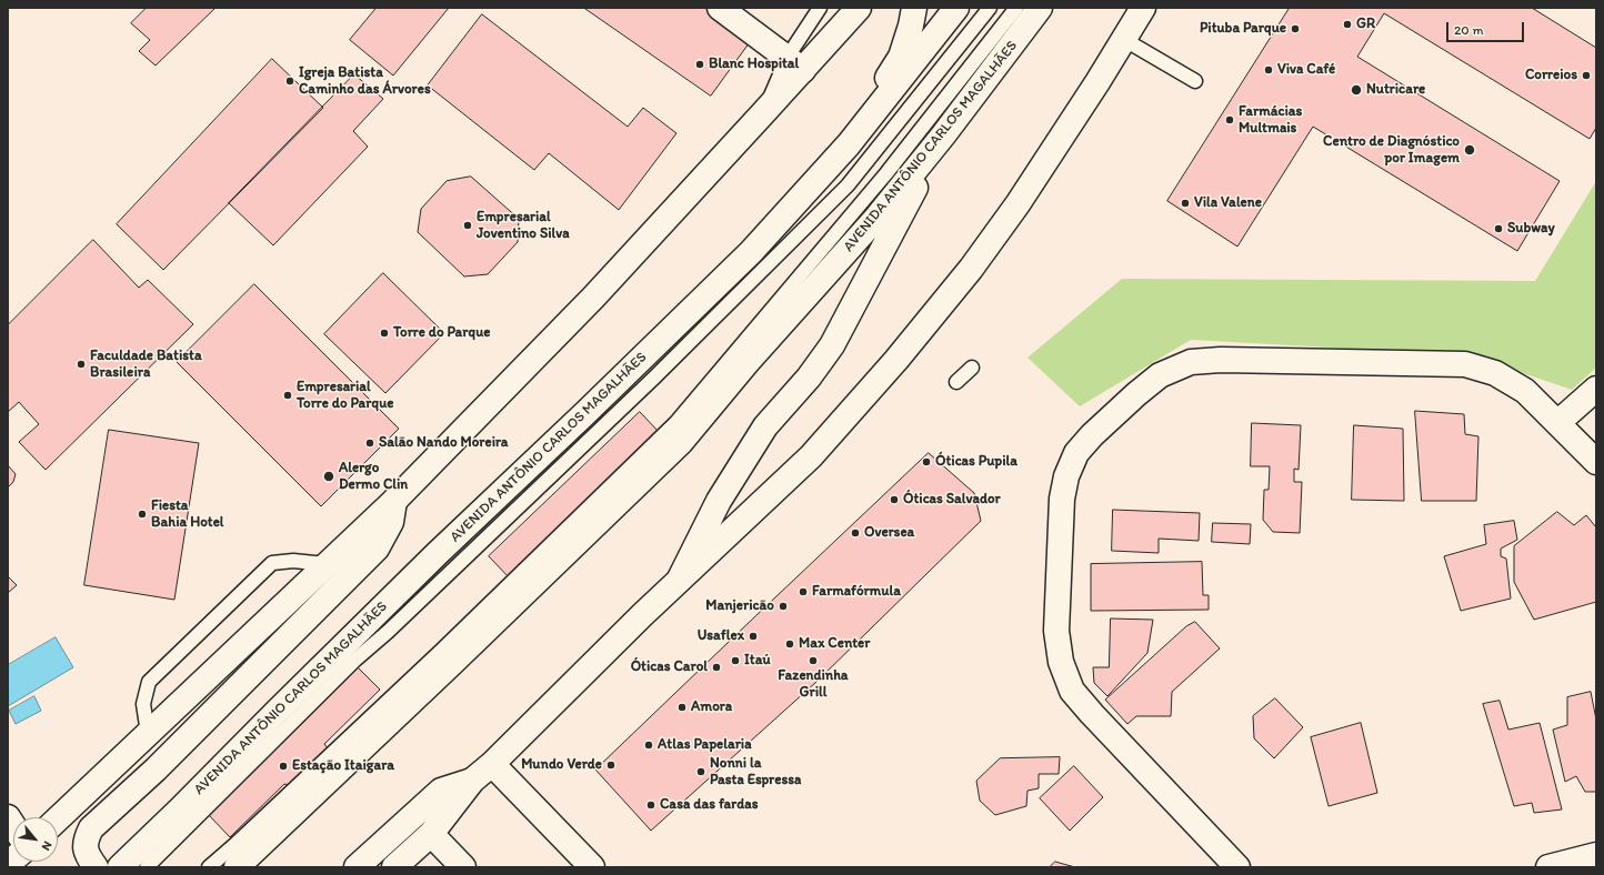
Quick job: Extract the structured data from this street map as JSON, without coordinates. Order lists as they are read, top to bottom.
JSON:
{
  "streets": {
    "street": ["AVENIDA ANTÔNIO CARLOS MAGALHÃES"]
  },
  "places": [
    "GR",
    "Pituba Parque",
    "Blanc Hospital",
    "Viva Café",
    "Correios",
    "Igreja Batista Caminho das Árvores",
    "Nutricare",
    "Farmácias Multmais",
    "Centro de Diagnóstico por Imagem",
    "Vila Valene",
    "Empresarial Joventino Silva",
    "Subway",
    "Torre do Parque",
    "Faculdade Batista Brasileira",
    "Empresarial Torre do Parque",
    "Salão Nando Moreira",
    "Óticas Pupila",
    "Alergo Dermo Clin",
    "Óticas Salvador",
    "Fiesta Bahia Hotel",
    "Oversea",
    "Farmafórmula",
    "Manjericão",
    "Usaflex",
    "Max Center",
    "Itaú",
    "Fazendinha Grill",
    "Óticas Carol",
    "Amora",
    "Atlas Papelaria",
    "Mundo Verde",
    "Estação Itaigara",
    "Nonni la Pasta Espressa",
    "Casa das fardas"
  ],
  "scale_bar": "20 m",
  "north": "bottom right"
}
